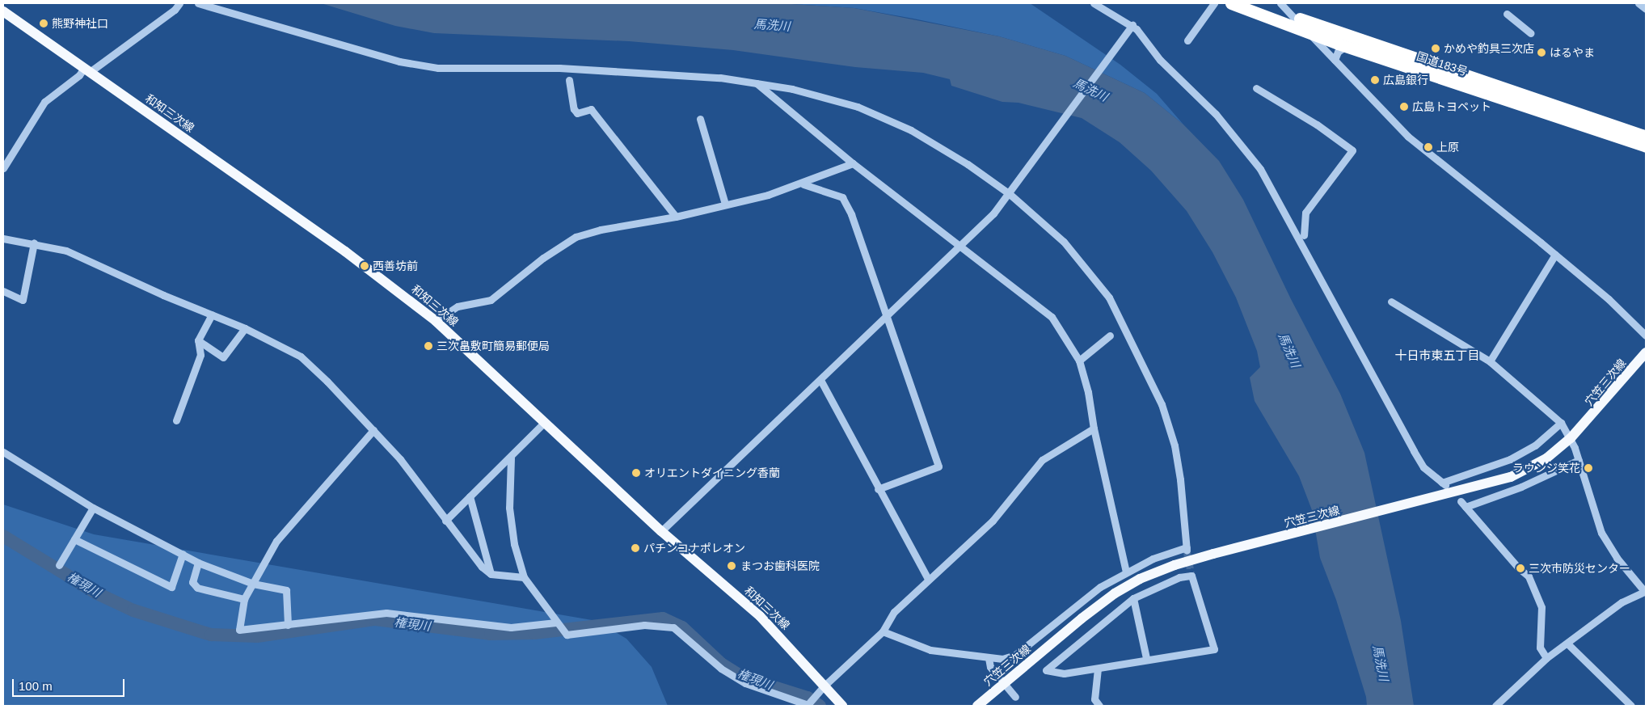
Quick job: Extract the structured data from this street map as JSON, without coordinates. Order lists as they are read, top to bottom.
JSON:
{
  "streets": {
    "highway": ["国道183号"],
    "main road": ["和知三次線", "穴笠三次線"]
  },
  "districts": ["十日市東五丁目"],
  "water": ["馬洗川", "権現川"],
  "places": [
    "熊野神社口",
    "かめや釣具三次店",
    "はるやま",
    "広島銀行",
    "広島トヨペット",
    "上原",
    "西善坊前",
    "三次畠敷町簡易郵便局",
    "ラウンジ笑花",
    "オリエントダイニング香蘭",
    "パチンコナポレオン",
    "まつお歯科医院",
    "三次市防災センター"
  ],
  "scale_bar": "100 m"
}
